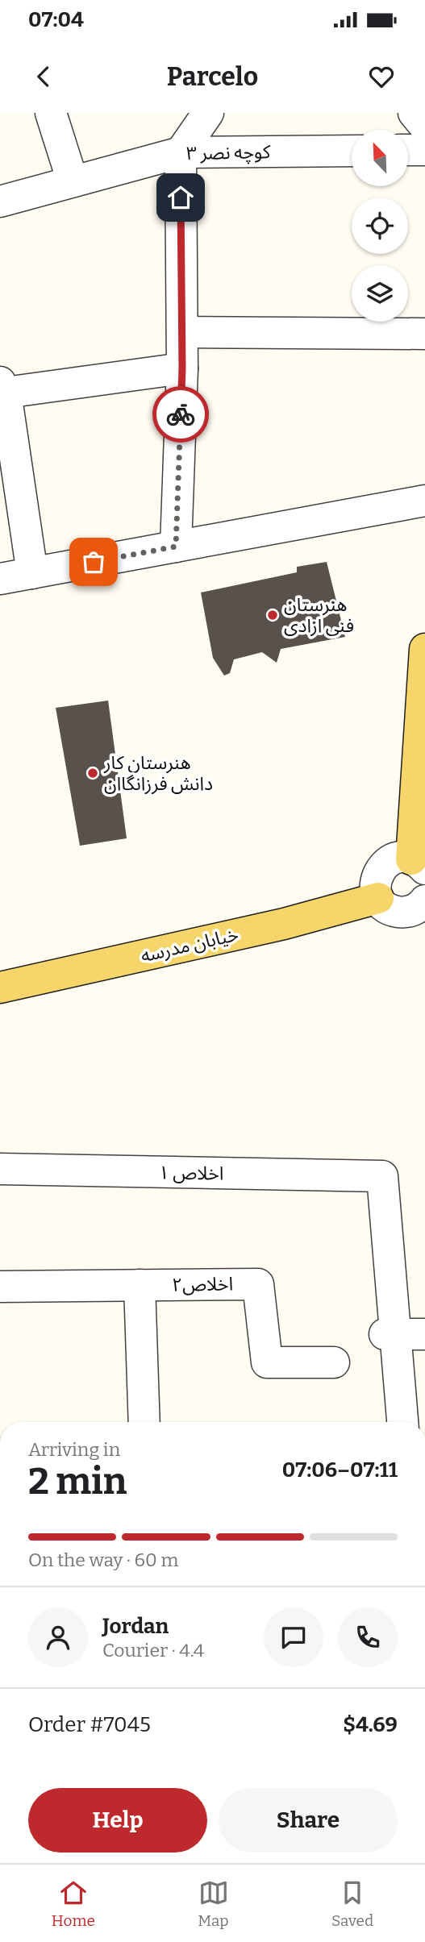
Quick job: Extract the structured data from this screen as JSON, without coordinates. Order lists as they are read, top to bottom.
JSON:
{
  "streets": {
    "main road": ["خیابان مدرسه"],
    "street": ["کوچه نصر ۳", "اخلاص ۱", "اخلاص۲"]
  },
  "places": ["هنرستان فنی ازادی", "هنرستان کار دانش فرزانگاان"],
  "north": "top left",
  "page": {
    "status": "07:04",
    "header": "Parcelo",
    "heading": ["2 min", "Arriving in", "07:06–07:11"],
    "panel": [
      "Jordan",
      "Courier · 4.4",
      "Order #7045",
      "$4.69"
    ],
    "bar": "On the way · 60 m",
    "buttons": ["Help", "Share"],
    "tabs": ["Home", "Map", "Saved"]
  }
}
